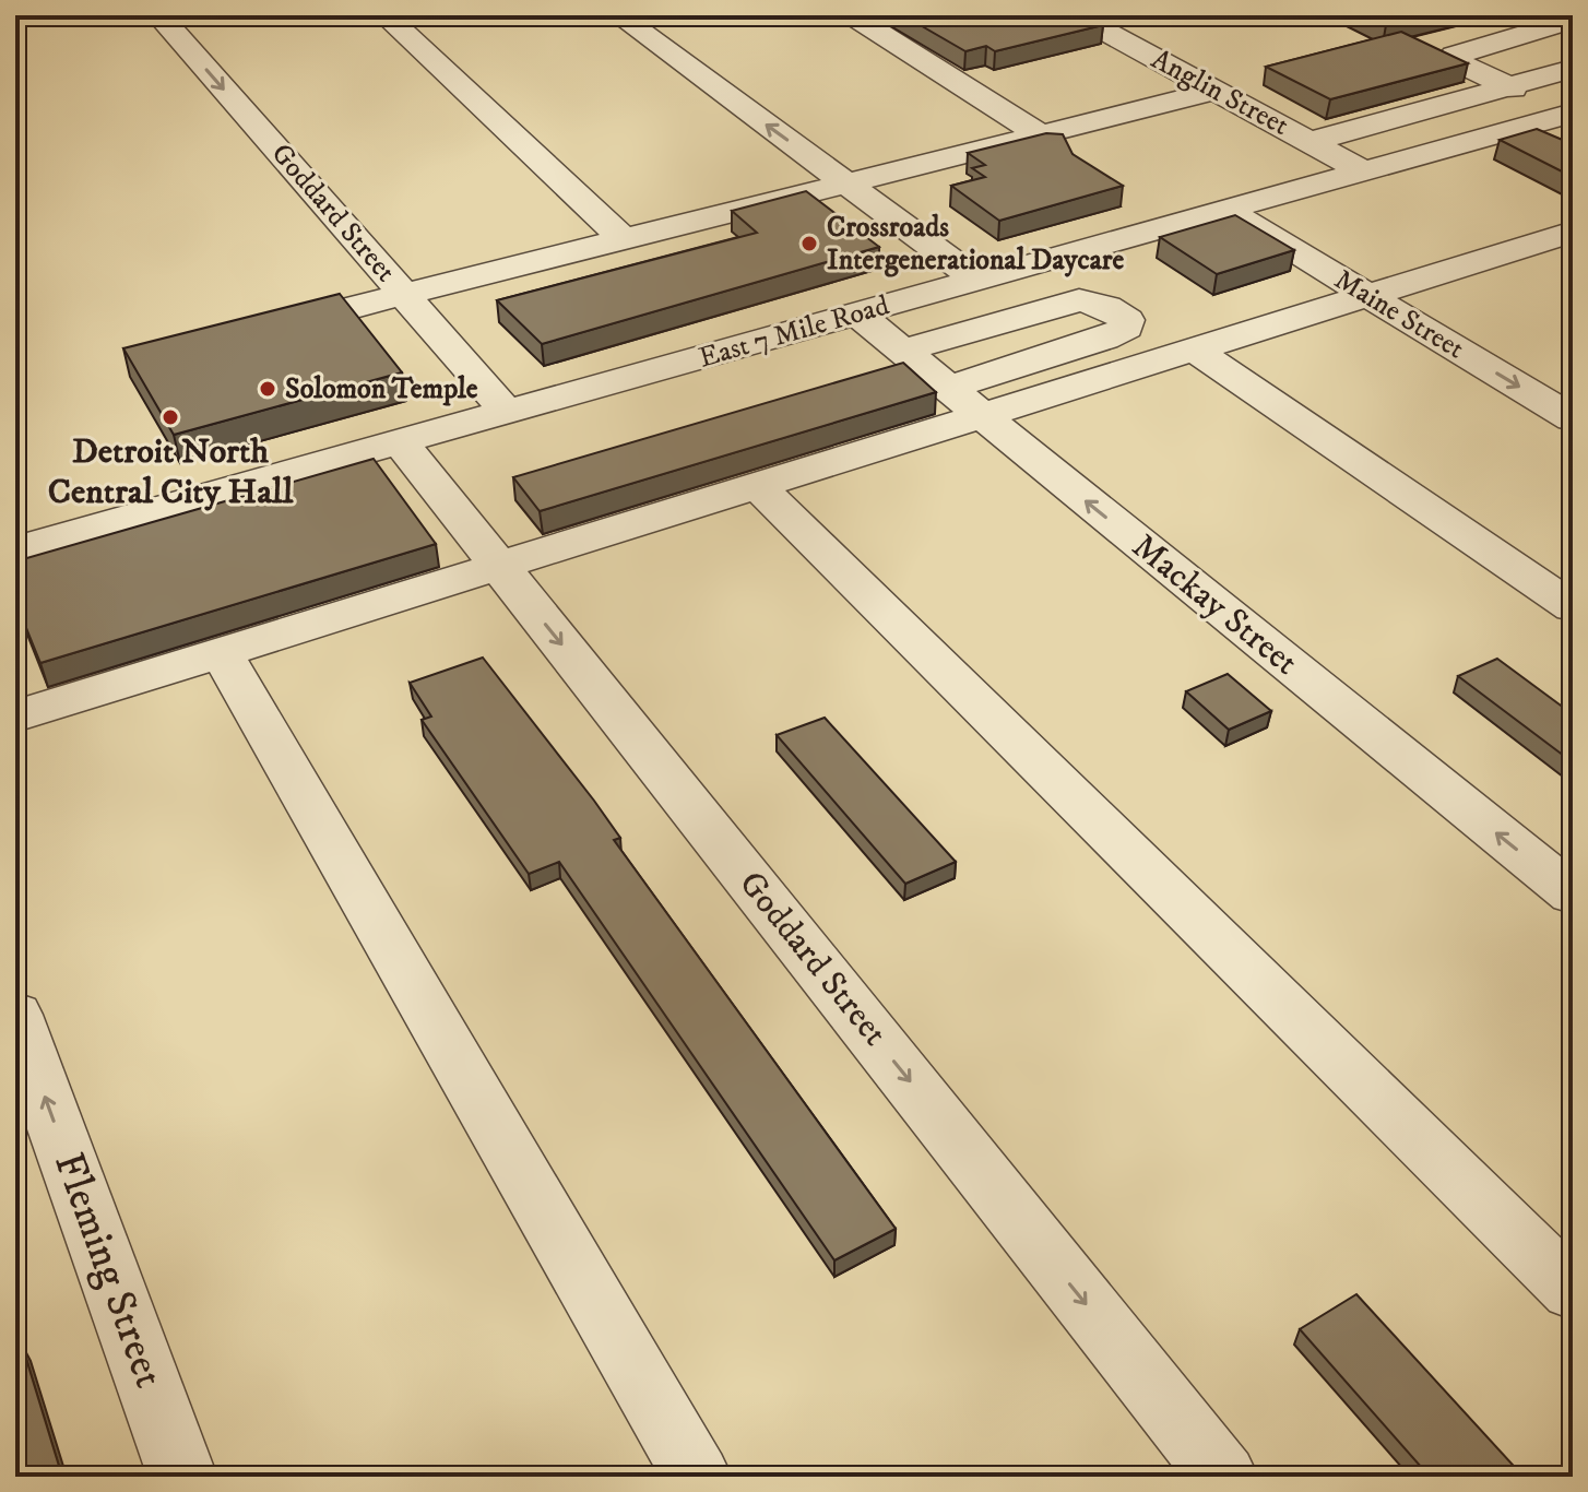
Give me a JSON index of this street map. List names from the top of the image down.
{
  "streets": {
    "street": [
      "Anglin Street",
      "Goddard Street",
      "Maine Street",
      "East 7 Mile Road",
      "Mackay Street",
      "Fleming Street"
    ]
  },
  "crossings": [
    ["Anglin Street", "East 7 Mile Road"],
    ["Goddard Street", "East 7 Mile Road"],
    ["Maine Street", "East 7 Mile Road"],
    ["East 7 Mile Road", "Mackay Street"]
  ],
  "places": ["Crossroads Intergenerational Daycare", "Solomon Temple", "Detroit North Central City Hall"]
}
